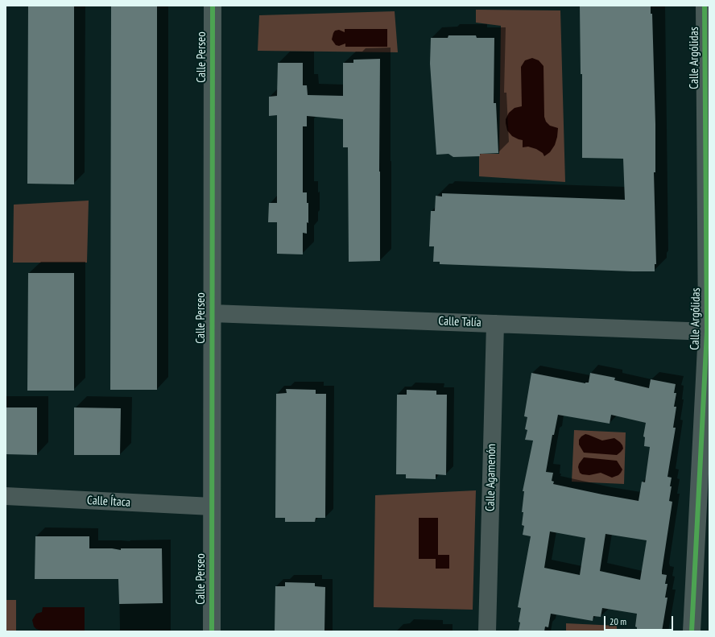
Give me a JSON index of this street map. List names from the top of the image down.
{
  "streets": {
    "street": [
      "Calle Perseo",
      "Calle Argólidas",
      "Calle Talía",
      "Calle Agamenón",
      "Calle Ítaca"
    ]
  },
  "crossings": [
    ["Calle Perseo", "Calle Talía"],
    ["Calle Perseo", "Calle Ítaca"],
    ["Calle Argólidas", "Calle Talía"],
    ["Calle Talía", "Calle Agamenón"]
  ],
  "scale_bar": "20 m"
}
